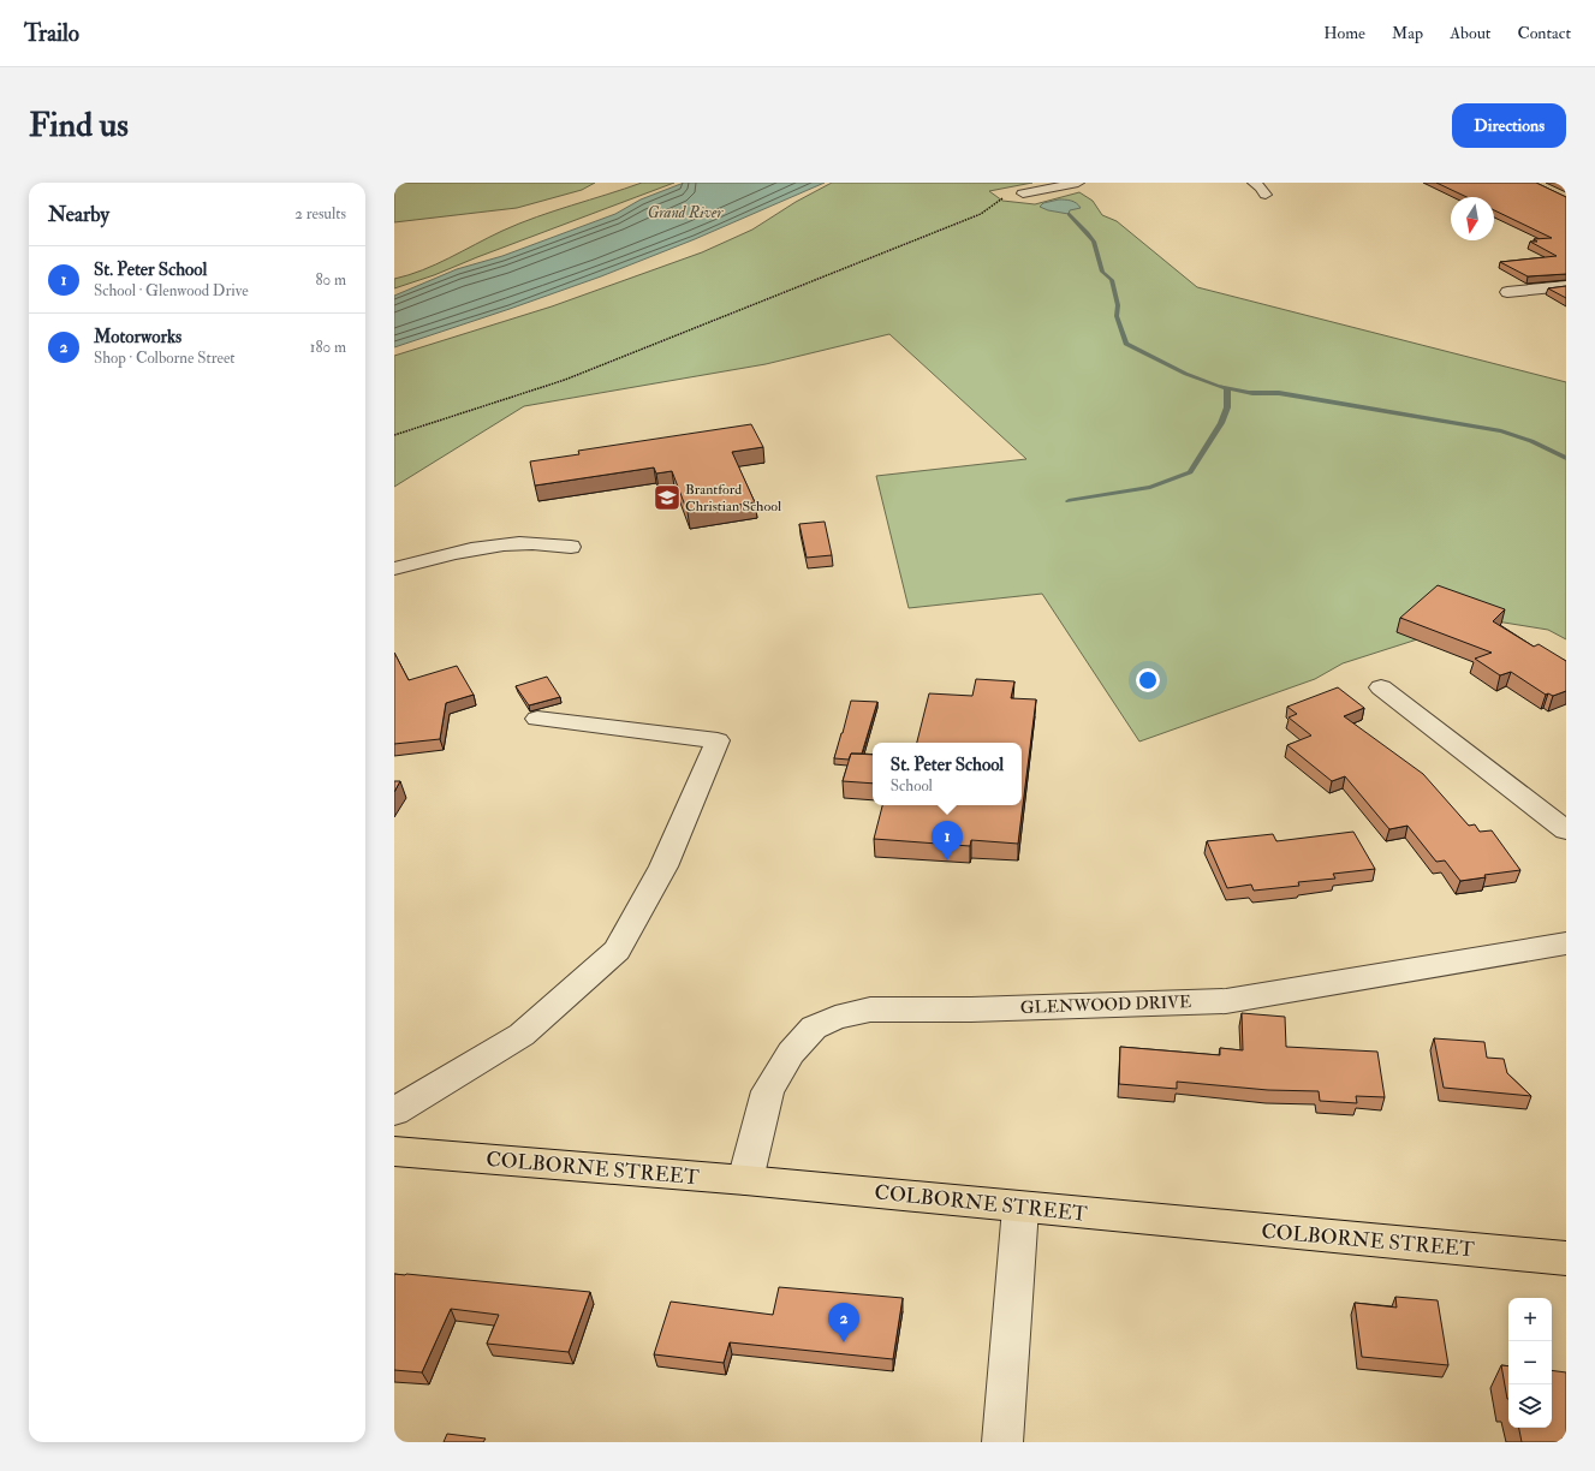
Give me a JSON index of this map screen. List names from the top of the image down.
{
  "streets": {
    "main road": ["COLBORNE STREET"],
    "street": ["GLENWOOD DRIVE"]
  },
  "crossings": [
    ["GLENWOOD DRIVE", "COLBORNE STREET"]
  ],
  "water": ["Grand River"],
  "places": {
    "school or university": ["Brantford Christian School"]
  },
  "north": "bottom",
  "page": {
    "header": "Trailo",
    "nav": [
      "Home",
      "Map",
      "About",
      "Contact"
    ],
    "buttons": "Directions",
    "title": "Find us",
    "heading": ["Nearby", "2 results"],
    "list": [
      {
        "mark": "1",
        "name": "St. Peter School",
        "note": "School · Glenwood Drive",
        "value": "80 m"
      },
      {
        "mark": "2",
        "name": "Motorworks",
        "note": "Shop · Colborne Street",
        "value": "180 m"
      }
    ],
    "popup": ["St. Peter School", "School"],
    "pins": ["1", "2"],
    "map_buttons": ["+", "−"]
  }
}
